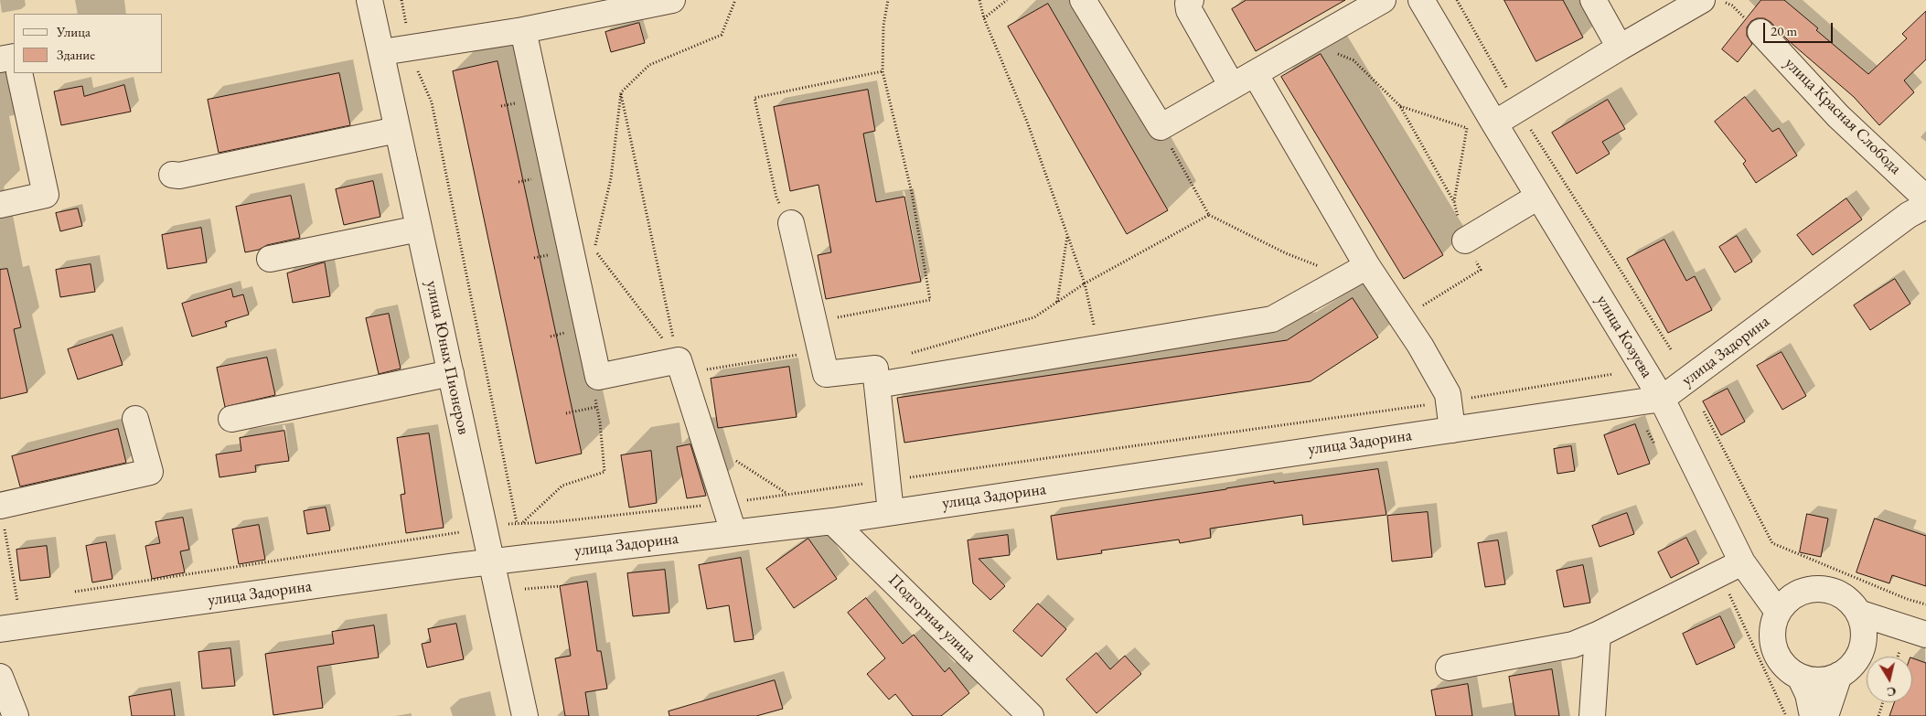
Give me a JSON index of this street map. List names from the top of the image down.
{
  "streets": {
    "street": [
      "улица Красная Слобода",
      "улица Козуева",
      "улица Задорина",
      "улица Юных Пионеров",
      "Подгорная улица"
    ]
  },
  "crossings": [
    ["улица Козуева", "улица Задорина"],
    ["улица Задорина", "улица Юных Пионеров"],
    ["улица Задорина", "Подгорная улица"]
  ],
  "legend": ["Улица", "Здание"],
  "scale_bar": "20 m",
  "north": "bottom"
}
